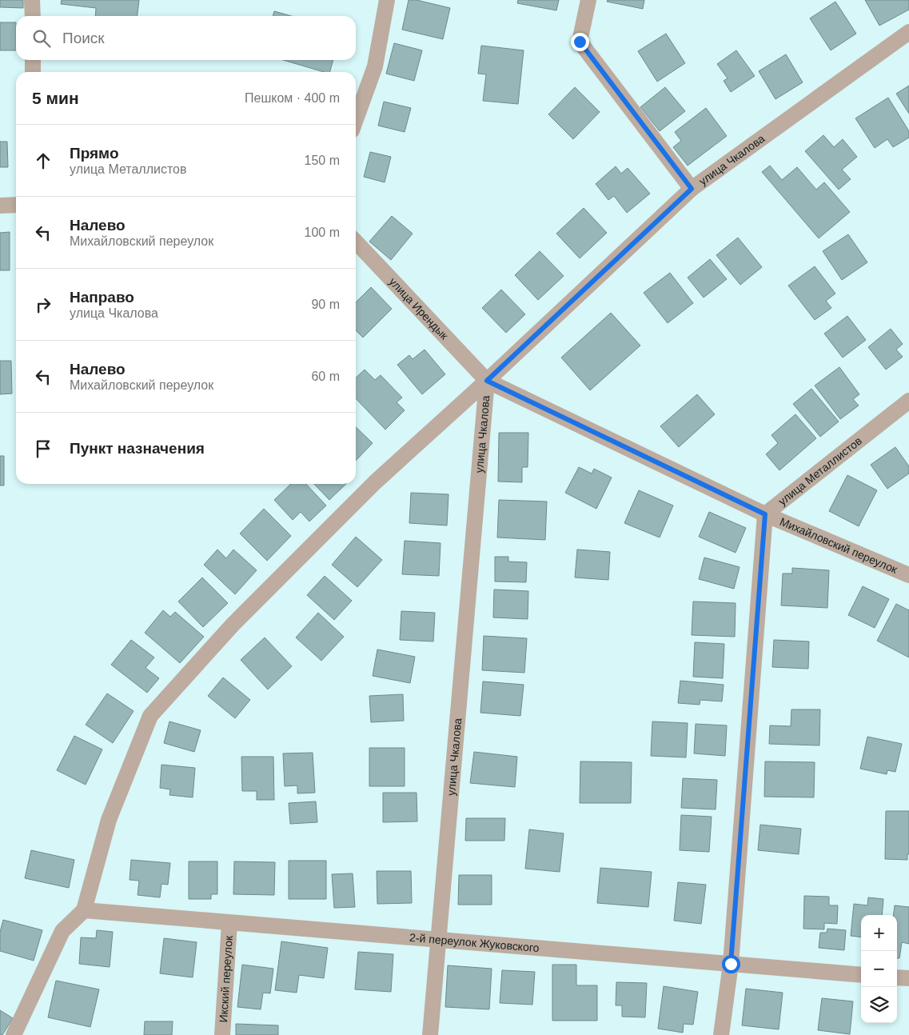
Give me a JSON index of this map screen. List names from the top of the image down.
{
  "streets": {
    "street": [
      "улица Чкалова",
      "улица Ирендык",
      "улица Металлистов",
      "Михайловский переулок",
      "2-й переулок Жуковского",
      "Икский переулок"
    ]
  },
  "crossings": [
    ["улица Чкалова", "улица Ирендык"],
    ["улица Чкалова", "Михайловский переулок"],
    ["улица Чкалова", "2-й переулок Жуковского"],
    ["улица Ирендык", "Михайловский переулок"],
    ["улица Металлистов", "Михайловский переулок"],
    ["2-й переулок Жуковского", "Икский переулок"]
  ],
  "page": {
    "search": "Поиск",
    "heading": ["5 мин", "Пешком · 400 m"],
    "list": [
      ["Прямо", "улица Металлистов", "150 m"],
      ["Налево", "Михайловский переулок", "100 m"],
      ["Направо", "улица Чкалова", "90 m"],
      ["Налево", "Михайловский переулок", "60 m"],
      "Пункт назначения"
    ],
    "map_buttons": ["+", "−"]
  }
}
